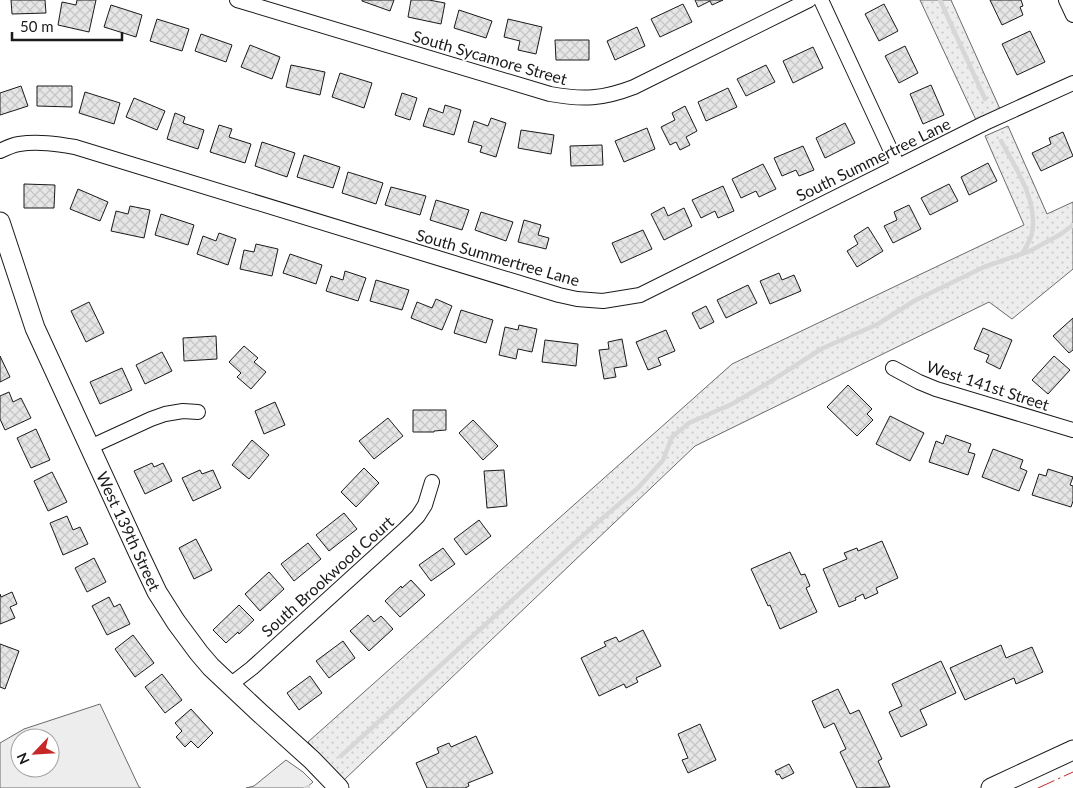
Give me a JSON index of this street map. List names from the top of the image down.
{
  "streets": {
    "street": [
      "South Sycamore Street",
      "South Summertree Lane",
      "West 141st Street",
      "West 139th Street",
      "South Brookwood Court"
    ]
  },
  "crossings": [
    ["West 139th Street", "South Brookwood Court"]
  ],
  "scale_bar": "50 m",
  "north": "bottom left"
}
